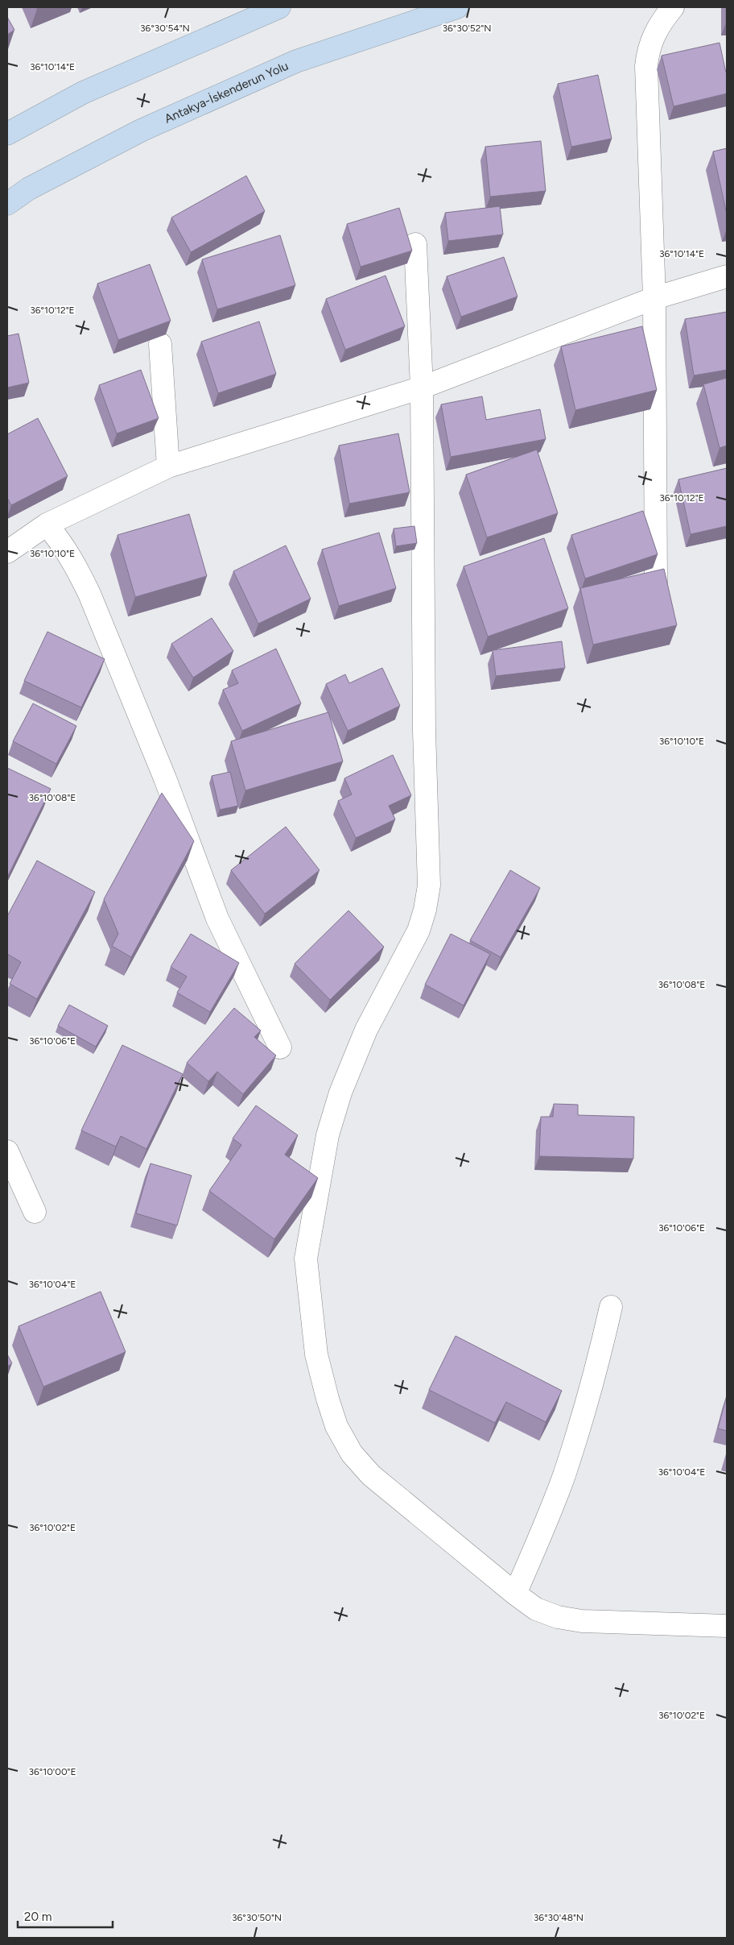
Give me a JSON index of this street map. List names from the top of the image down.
{
  "streets": {
    "highway": ["Antakya-İskenderun Yolu"]
  },
  "scale_bar": "20 m",
  "coordinates": [
    "36°30'54\"N",
    "36°30'52\"N",
    "36°10'14\"E",
    "36°10'12\"E",
    "36°10'10\"E",
    "36°10'08\"E",
    "36°10'06\"E",
    "36°10'04\"E",
    "36°10'02\"E",
    "36°10'00\"E",
    "36°30'50\"N",
    "36°30'48\"N"
  ]
}
